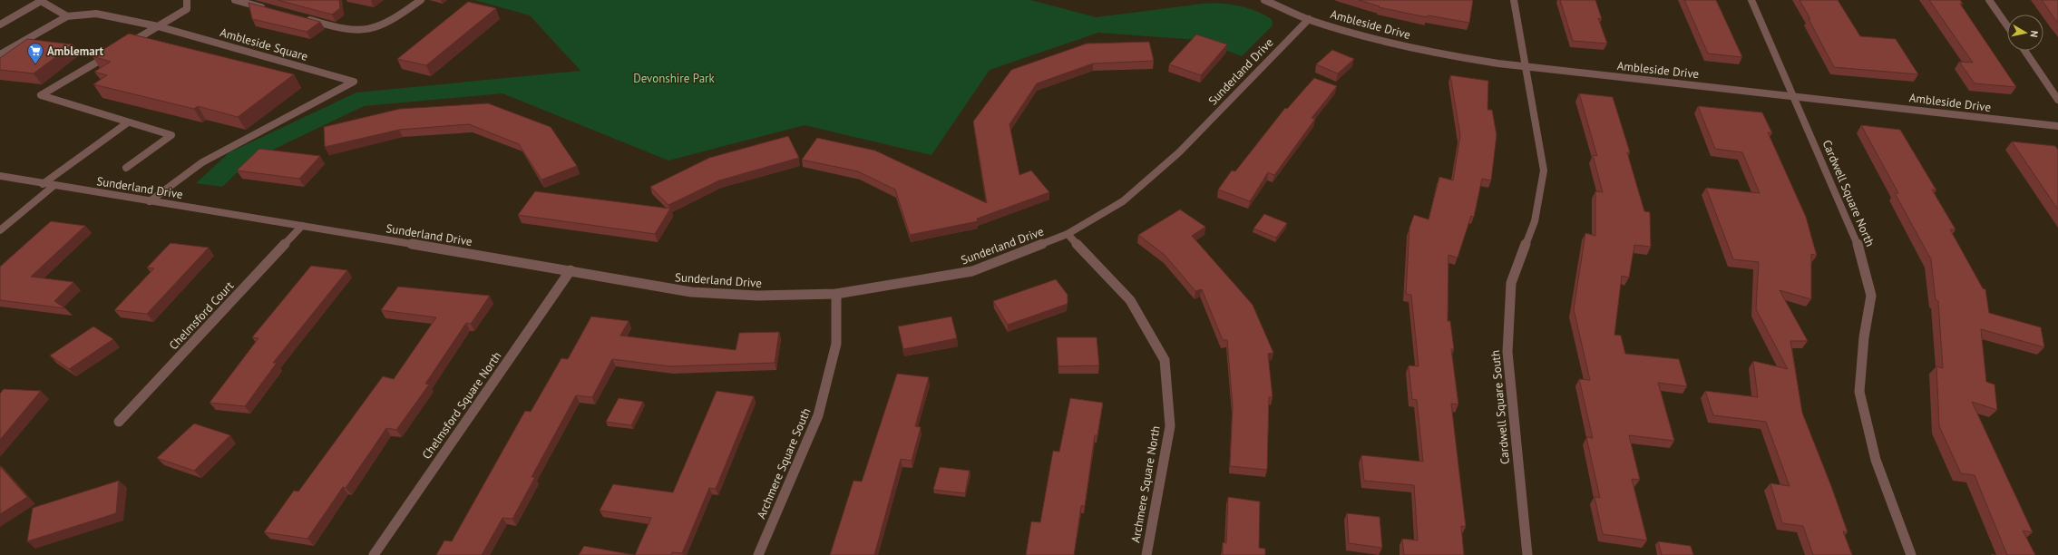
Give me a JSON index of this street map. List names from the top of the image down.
{
  "streets": {
    "street": [
      "Ambleside Drive",
      "Ambleside Square",
      "Sunderland Drive",
      "Cardwell Square North",
      "Chelmsford Court",
      "Chelmsford Square North",
      "Cardwell Square South",
      "Archmere Square South",
      "Archmere Square North"
    ]
  },
  "crossings": [
    ["Ambleside Drive", "Sunderland Drive"],
    ["Ambleside Drive", "Cardwell Square North"],
    ["Ambleside Drive", "Cardwell Square South"],
    ["Ambleside Square", "Sunderland Drive"],
    ["Sunderland Drive", "Chelmsford Court"],
    ["Sunderland Drive", "Chelmsford Square North"],
    ["Sunderland Drive", "Archmere Square South"],
    ["Sunderland Drive", "Archmere Square North"]
  ],
  "parks": ["Devonshire Park"],
  "places": {
    "supermarket": ["Amblemart"]
  },
  "north": "right"
}
